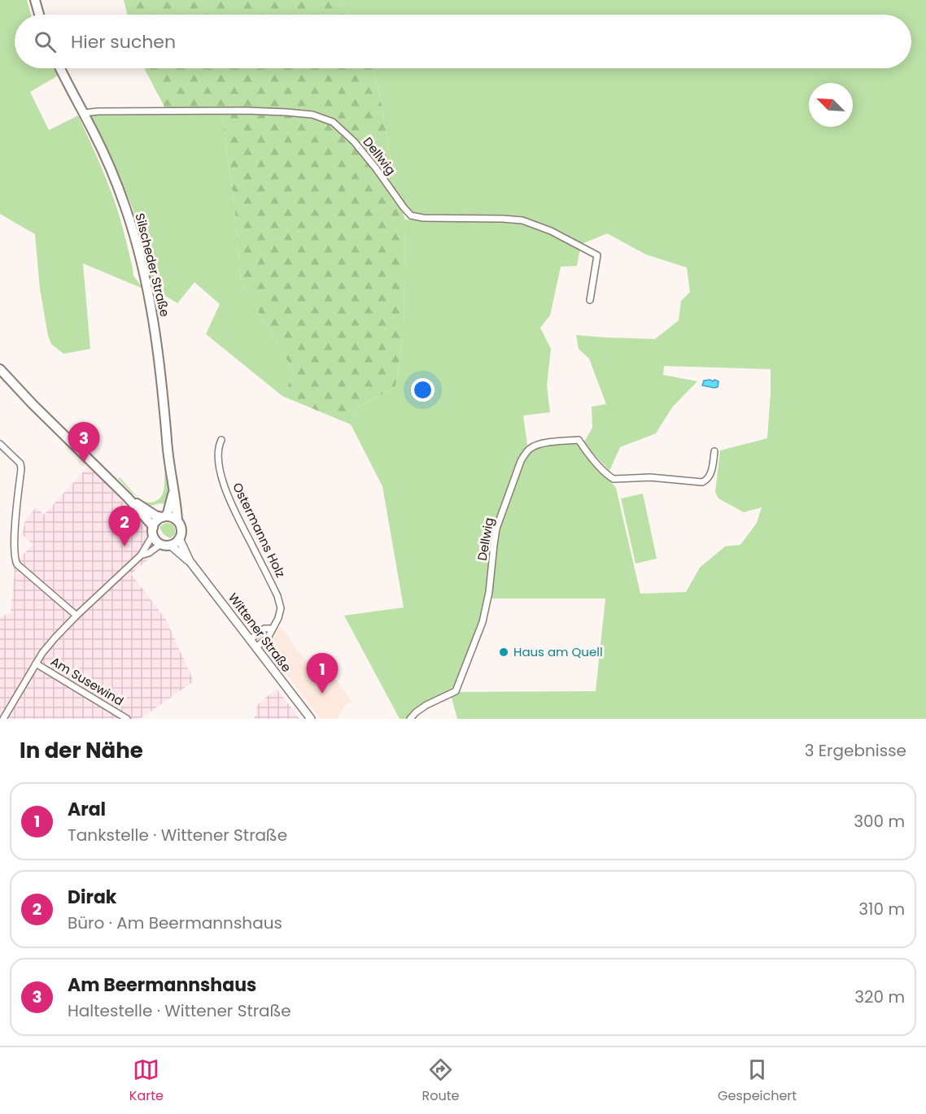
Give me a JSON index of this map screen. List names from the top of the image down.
{
  "streets": {
    "main road": ["Silscheder Straße", "Wittener Straße"],
    "street": ["Dellwig", "Ostermanns Holz", "Am Susewind"]
  },
  "crossings": [
    ["Dellwig", "Silscheder Straße"],
    ["Silscheder Straße", "Wittener Straße"],
    ["Ostermanns Holz", "Wittener Straße"]
  ],
  "places": ["Haus am Quell"],
  "north": "top left",
  "page": {
    "search": "Hier suchen",
    "pins": ["3", "2", "1"],
    "heading": ["In der Nähe", "3 Ergebnisse"],
    "list": [
      {
        "mark": "1",
        "name": "Aral",
        "note": "Tankstelle · Wittener Straße",
        "value": "300 m"
      },
      {
        "mark": "2",
        "name": "Dirak",
        "note": "Büro · Am Beermannshaus",
        "value": "310 m"
      },
      {
        "mark": "3",
        "name": "Am Beermannshaus",
        "note": "Haltestelle · Wittener Straße",
        "value": "320 m"
      }
    ],
    "nav": ["Karte", "Route", "Gespeichert"]
  }
}
